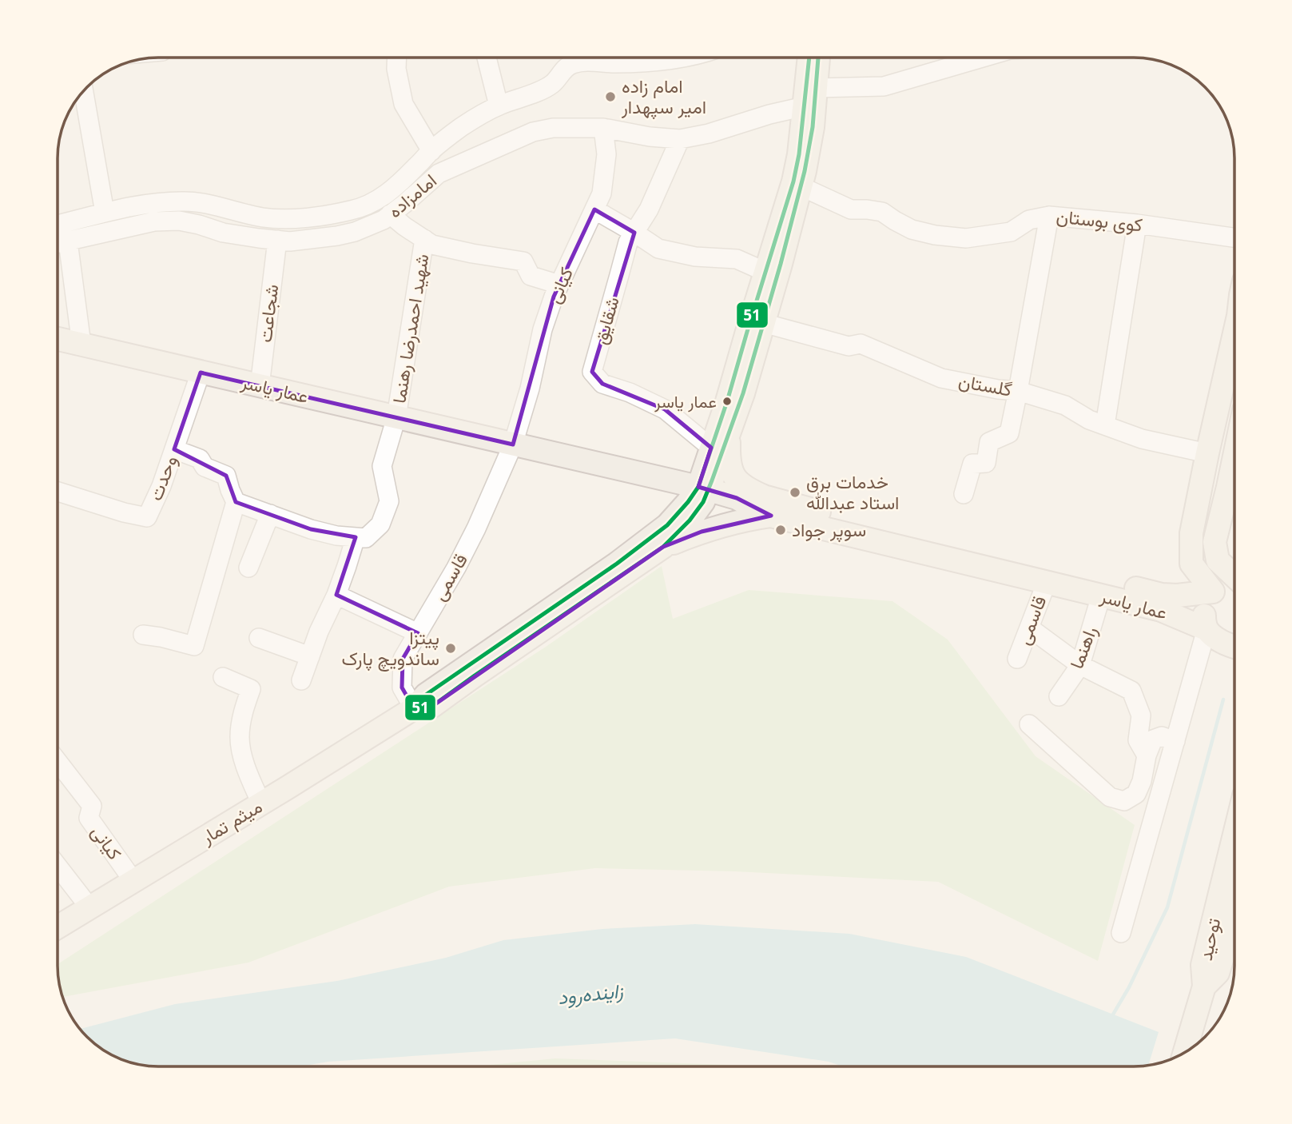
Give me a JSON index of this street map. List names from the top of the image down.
{
  "streets": {
    "main road": ["عمار یاسر", "میثم تمار", "توحید"],
    "street": [
      "امامزاده",
      "کوی بوستان",
      "کیانی",
      "شجاعت",
      "شقایق",
      "شهید احمدرضا رهنما",
      "گلستان",
      "وحدت",
      "قاسمی",
      "راهنما"
    ]
  },
  "crossings": [
    ["امامزاده", "کیانی"],
    ["امامزاده", "شجاعت"],
    ["امامزاده", "شقایق"],
    ["کیانی", "عمار یاسر"],
    ["کیانی", "قاسمی"],
    ["کیانی", "میثم تمار"],
    ["شجاعت", "عمار یاسر"],
    ["شهید احمدرضا رهنما", "عمار یاسر"],
    ["عمار یاسر", "وحدت"],
    ["عمار یاسر", "قاسمی"],
    ["عمار یاسر", "راهنما"],
    ["قاسمی", "میثم تمار"]
  ],
  "water": ["زاینده‌رود"],
  "places": [
    "امام زاده امیر سپهدار",
    "عمار یاسر",
    "خدمات برق استاد عبدالله",
    "سوپر جواد",
    "پیتزا ساندویچ پارک"
  ],
  "lines": ["transit line 51"]
}
